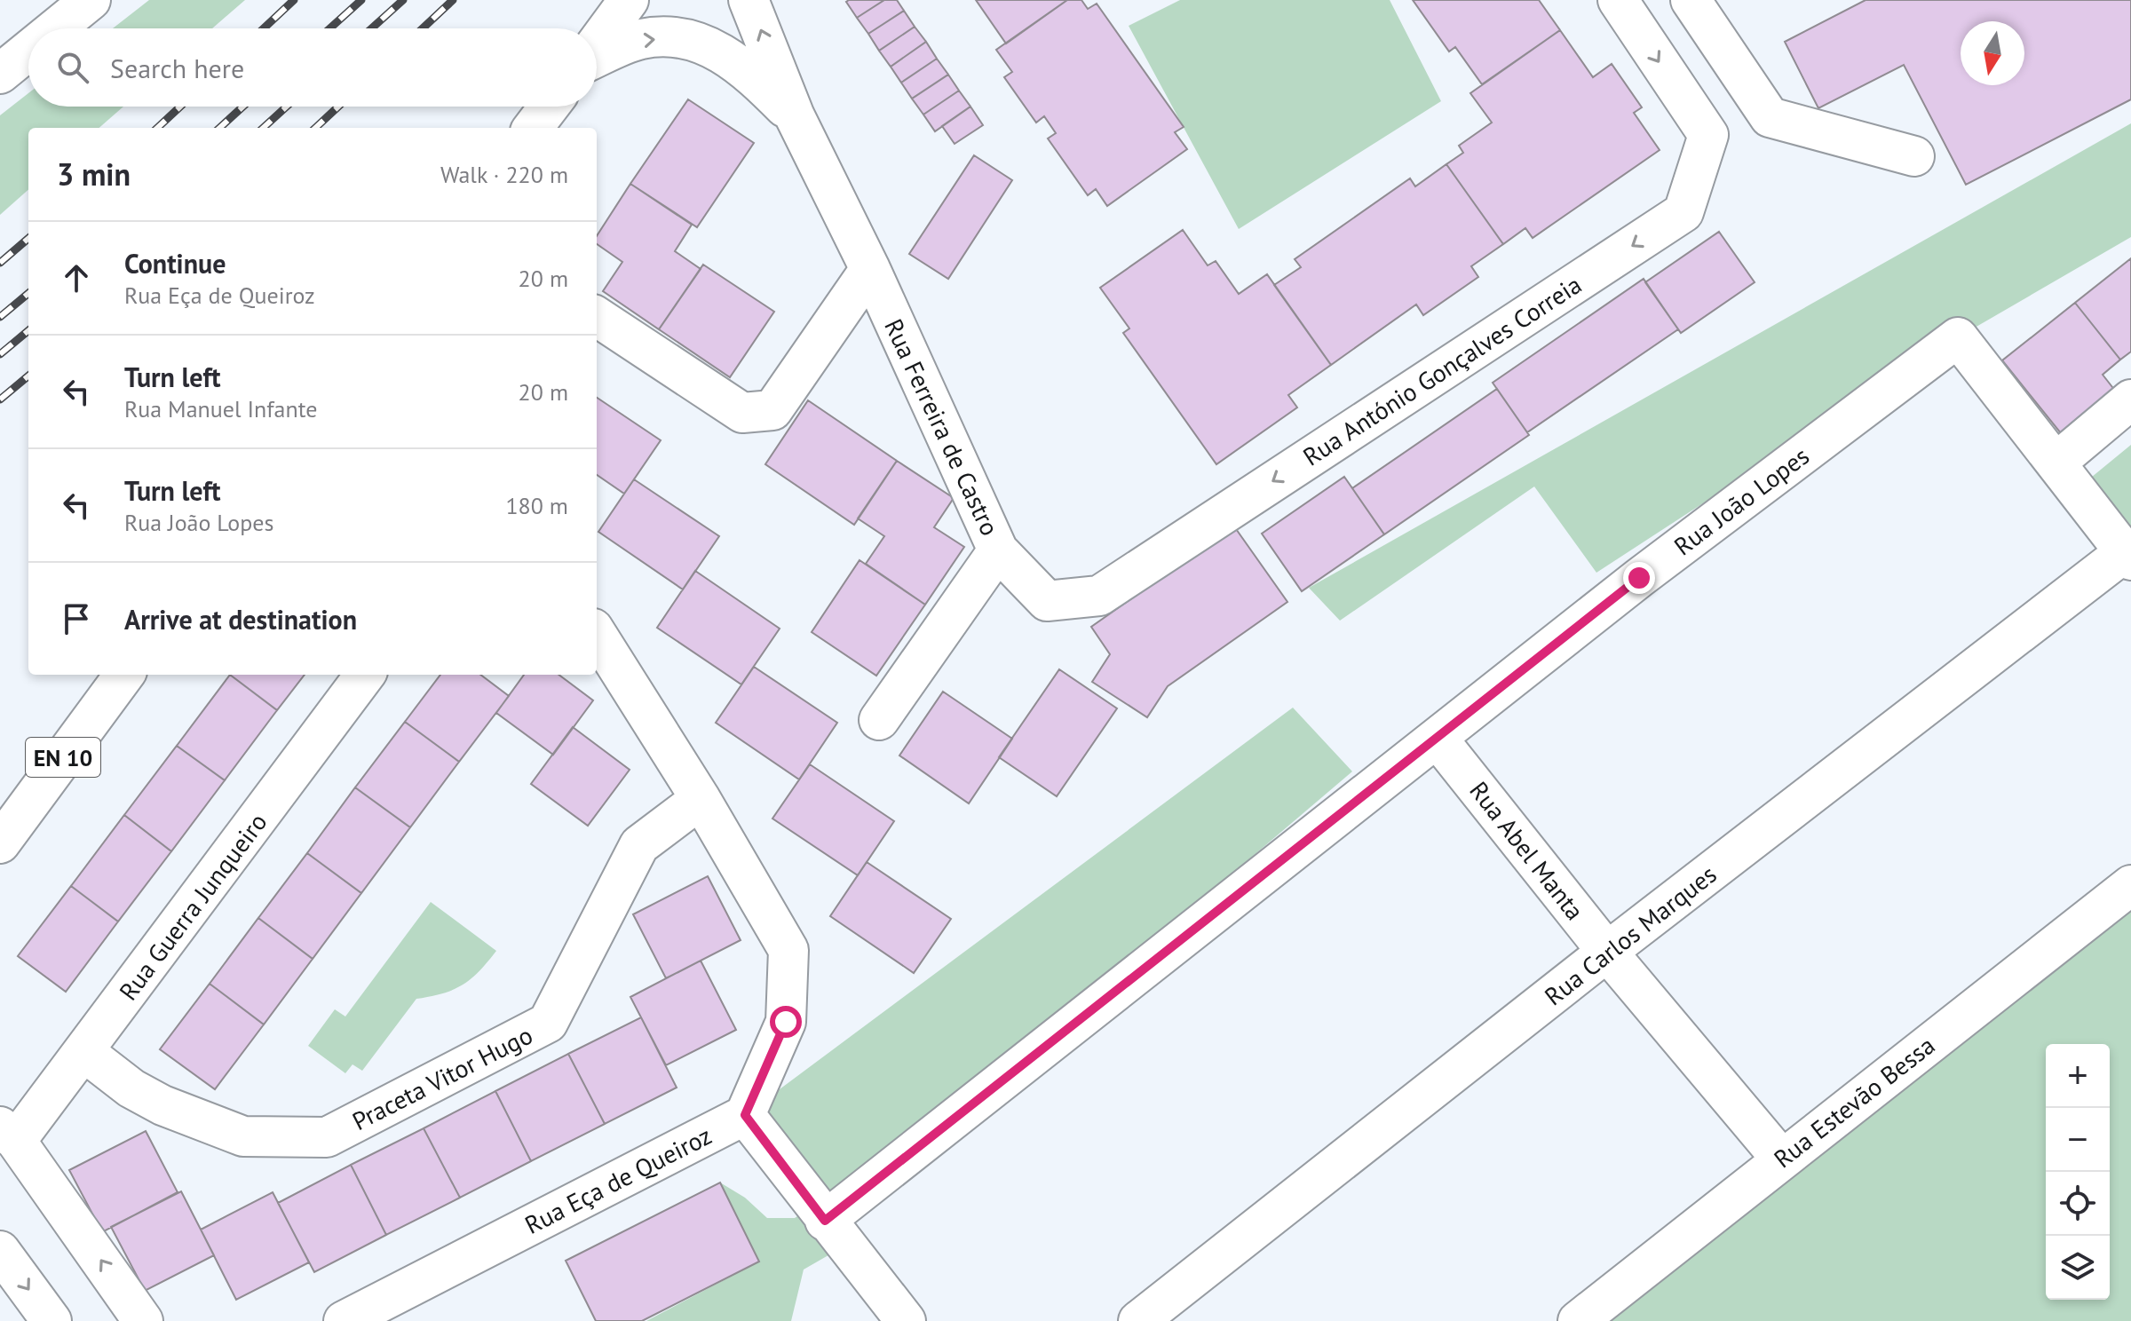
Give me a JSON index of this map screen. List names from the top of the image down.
{
  "streets": {
    "street": [
      "Rua António Gonçalves Correia",
      "Rua Ferreira de Castro",
      "Rua João Lopes",
      "EN 10",
      "Rua Abel Manta",
      "Rua Guerra Junqueiro",
      "Rua Carlos Marques",
      "Praceta Vitor Hugo",
      "Rua Estevão Bessa",
      "Rua Eça de Queiroz"
    ]
  },
  "crossings": [
    ["Rua António Gonçalves Correia", "Rua Ferreira de Castro"],
    ["Rua João Lopes", "Rua Abel Manta"],
    ["Rua Abel Manta", "Rua Carlos Marques"],
    ["Rua Abel Manta", "Rua Estevão Bessa"],
    ["Rua Guerra Junqueiro", "Praceta Vitor Hugo"]
  ],
  "north": "bottom",
  "page": {
    "search": "Search here",
    "heading": ["3 min", "Walk · 220 m"],
    "list": [
      ["Continue", "Rua Eça de Queiroz", "20 m"],
      ["Turn left", "Rua Manuel Infante", "20 m"],
      ["Turn left", "Rua João Lopes", "180 m"],
      "Arrive at destination"
    ],
    "map_buttons": ["+", "−"]
  }
}
